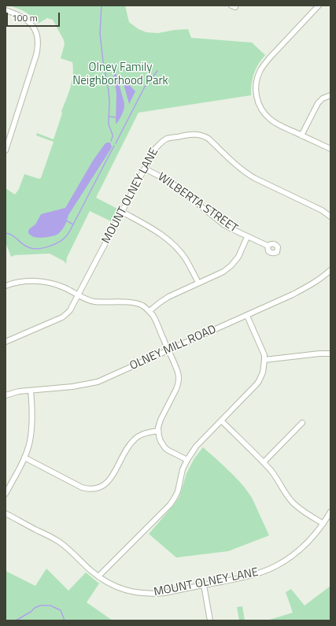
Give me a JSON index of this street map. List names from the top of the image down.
{
  "streets": {
    "street": ["MOUNT OLNEY LANE", "WILBERTA STREET", "OLNEY MILL ROAD"]
  },
  "crossings": [
    ["MOUNT OLNEY LANE", "WILBERTA STREET"]
  ],
  "parks": ["Olney Family Neighborhood Park"],
  "scale_bar": "100 m"
}
